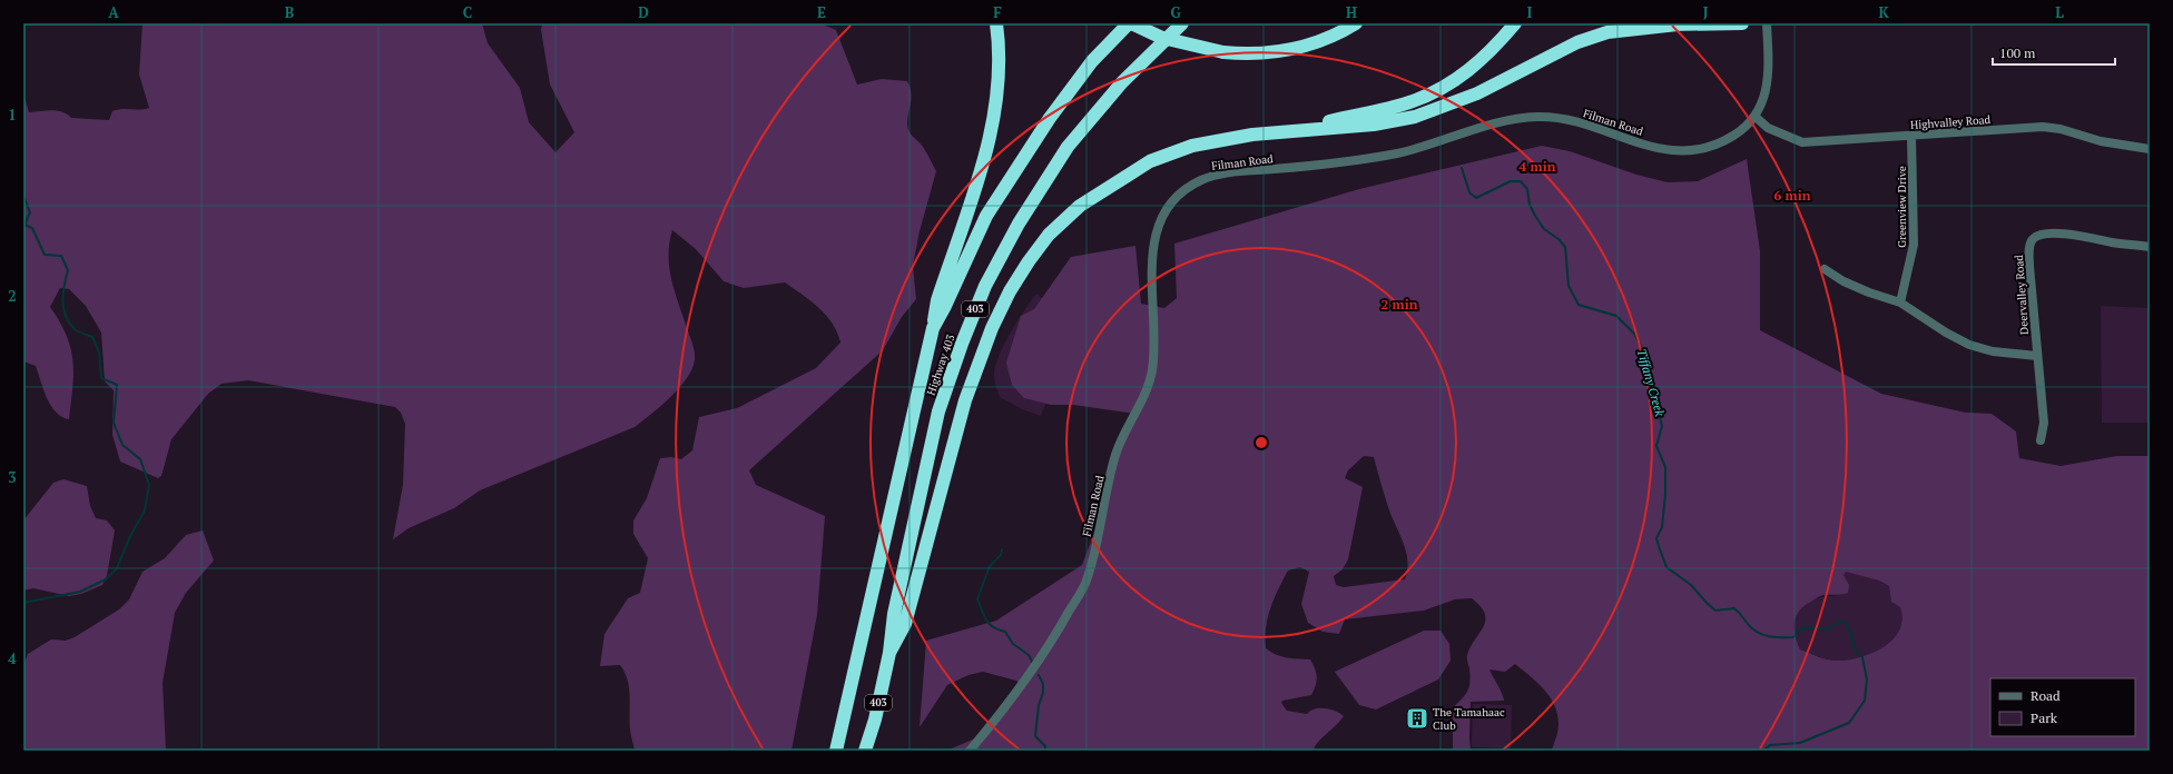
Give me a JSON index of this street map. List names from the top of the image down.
{
  "streets": {
    "highway": ["403", "Highway 403"],
    "street": [
      "Filman Road",
      "Highvalley Road",
      "Greenview Drive",
      "Deervalley Road"
    ]
  },
  "crossings": [
    ["Filman Road", "Highvalley Road"],
    ["Highvalley Road", "Greenview Drive"]
  ],
  "water": ["Tiffany Creek"],
  "places": {
    "building": ["The Tamahaac Club"]
  },
  "legend": ["Road", "Park"],
  "scale_bar": "100 m",
  "grid": {
    "columns": [
      "A",
      "B",
      "C",
      "D",
      "E",
      "F",
      "G",
      "H",
      "I",
      "J",
      "K",
      "L"
    ],
    "rows": [
      "1",
      "2",
      "3",
      "4"
    ]
  },
  "rings": ["4 min", "6 min", "2 min"]
}
